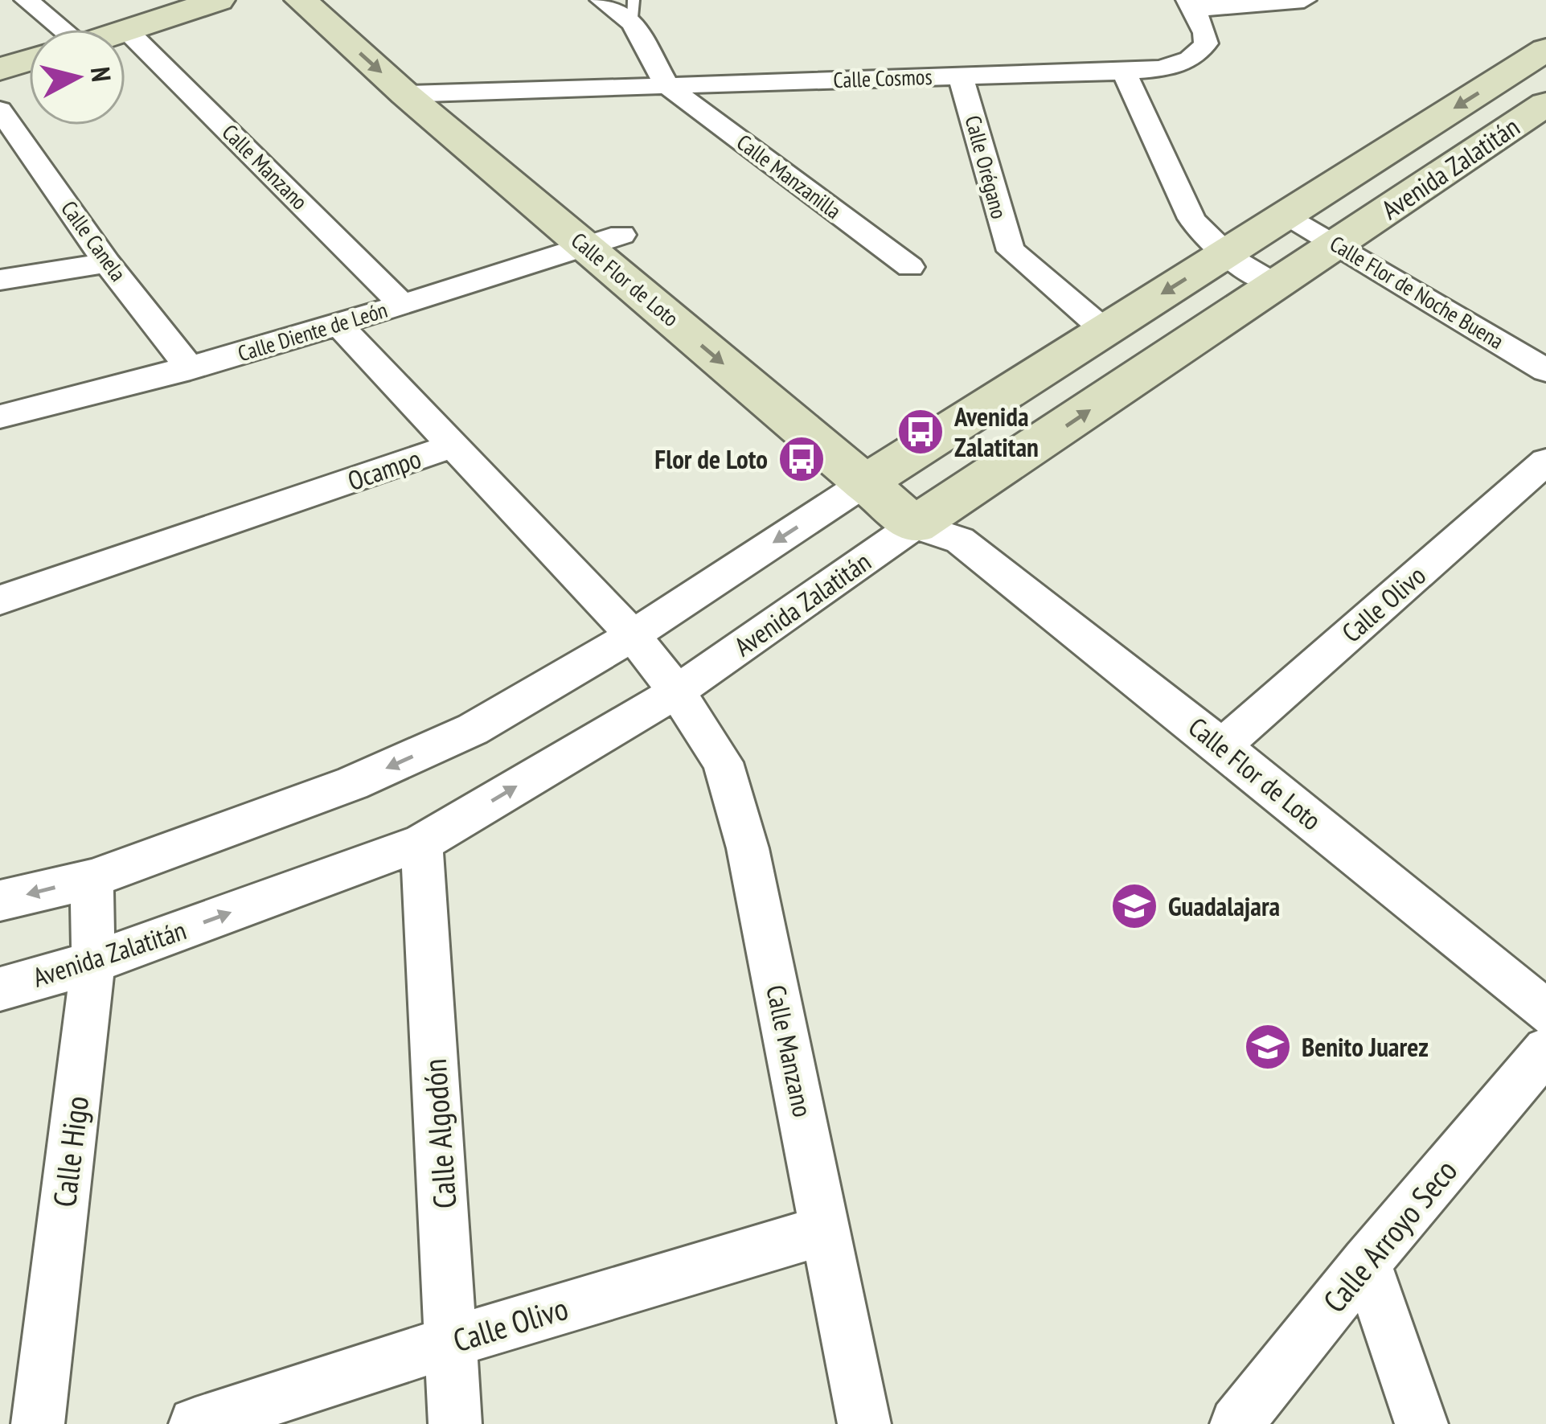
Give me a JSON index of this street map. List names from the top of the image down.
{
  "streets": {
    "street": [
      "Calle Cosmos",
      "Calle Manzano",
      "Calle Orégano",
      "Avenida Zalatitán",
      "Calle Manzanilla",
      "Calle Canela",
      "Calle Flor de Loto",
      "Calle Flor de Noche Buena",
      "Calle Diente de León",
      "Ocampo",
      "Calle Olivo",
      "Calle Algodón",
      "Calle Higo",
      "Calle Arroyo Seco"
    ]
  },
  "crossings": [
    ["Calle Cosmos", "Calle Orégano"],
    ["Calle Cosmos", "Calle Manzanilla"],
    ["Calle Cosmos", "Calle Flor de Loto"],
    ["Calle Manzano", "Avenida Zalatitán"],
    ["Calle Manzano", "Calle Diente de León"],
    ["Calle Manzano", "Ocampo"],
    ["Calle Manzano", "Calle Olivo"],
    ["Calle Orégano", "Avenida Zalatitán"],
    ["Avenida Zalatitán", "Calle Flor de Loto"],
    ["Avenida Zalatitán", "Calle Flor de Noche Buena"],
    ["Avenida Zalatitán", "Ocampo"],
    ["Avenida Zalatitán", "Calle Algodón"],
    ["Avenida Zalatitán", "Calle Higo"],
    ["Calle Canela", "Calle Diente de León"],
    ["Calle Flor de Loto", "Calle Diente de León"],
    ["Calle Flor de Loto", "Calle Olivo"],
    ["Calle Olivo", "Calle Algodón"]
  ],
  "places": {
    "bus stop": ["Avenida Zalatitan", "Flor de Loto"],
    "school or university": ["Guadalajara", "Benito Juarez"]
  },
  "north": "right"
}
